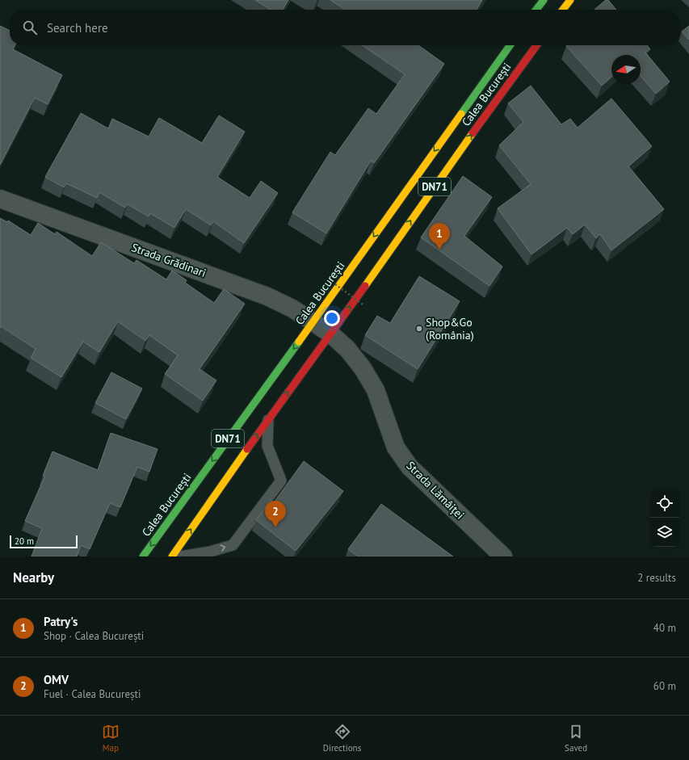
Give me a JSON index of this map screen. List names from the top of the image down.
{
  "streets": {
    "main road": ["Calea București", "DN71"],
    "street": ["Strada Grădinari", "Strada Lămâiței"]
  },
  "crossings": [
    ["Calea București", "Strada Grădinari"],
    ["Calea București", "Strada Lămâiței"],
    ["Strada Grădinari", "Strada Lămâiței"]
  ],
  "places": ["Shop&Go (România)"],
  "scale_bar": "20 m",
  "north": "left",
  "page": {
    "search": "Search here",
    "pins": ["1", "2"],
    "scale": "20 m",
    "heading": ["Nearby", "2 results"],
    "list": [
      {
        "mark": "1",
        "name": "Patry's",
        "note": "Shop · Calea București",
        "value": "40 m"
      },
      {
        "mark": "2",
        "name": "OMV",
        "note": "Fuel · Calea București",
        "value": "60 m"
      }
    ],
    "nav": ["Map", "Directions", "Saved"]
  }
}
